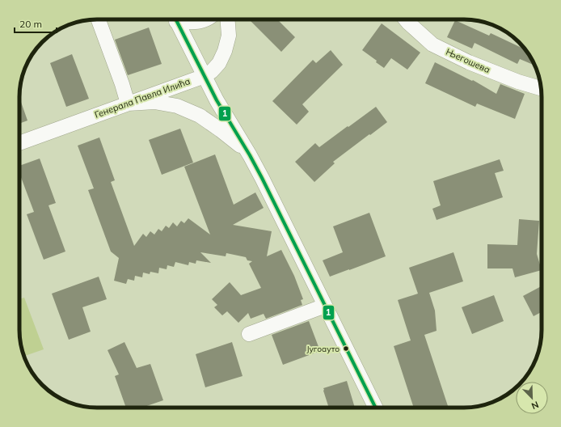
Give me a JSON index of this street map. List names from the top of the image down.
{
  "streets": {
    "street": ["Његошева", "Генерала Павла Илића"]
  },
  "places": ["Југоауто"],
  "lines": ["transit line 1"],
  "scale_bar": "20 m",
  "north": "bottom right"
}
